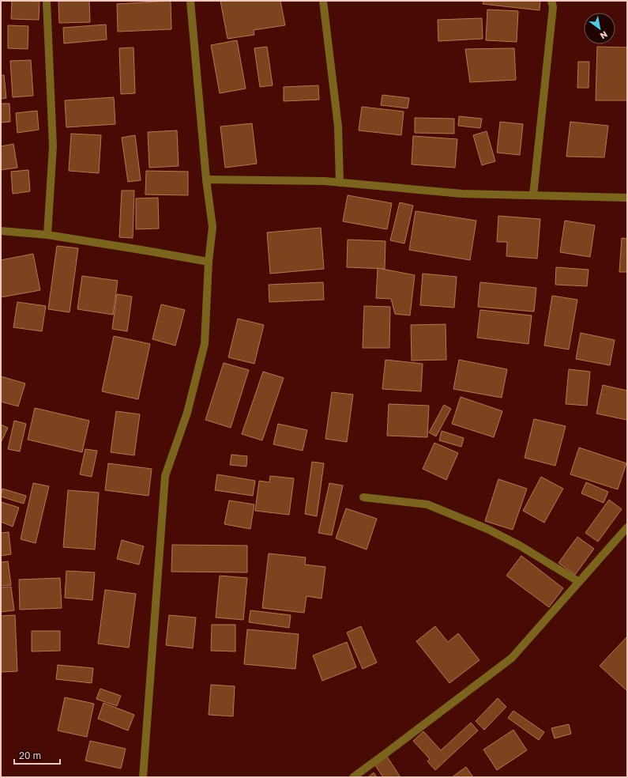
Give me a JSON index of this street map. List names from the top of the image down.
{
  "scale_bar": "20 m",
  "north": "bottom right"
}
